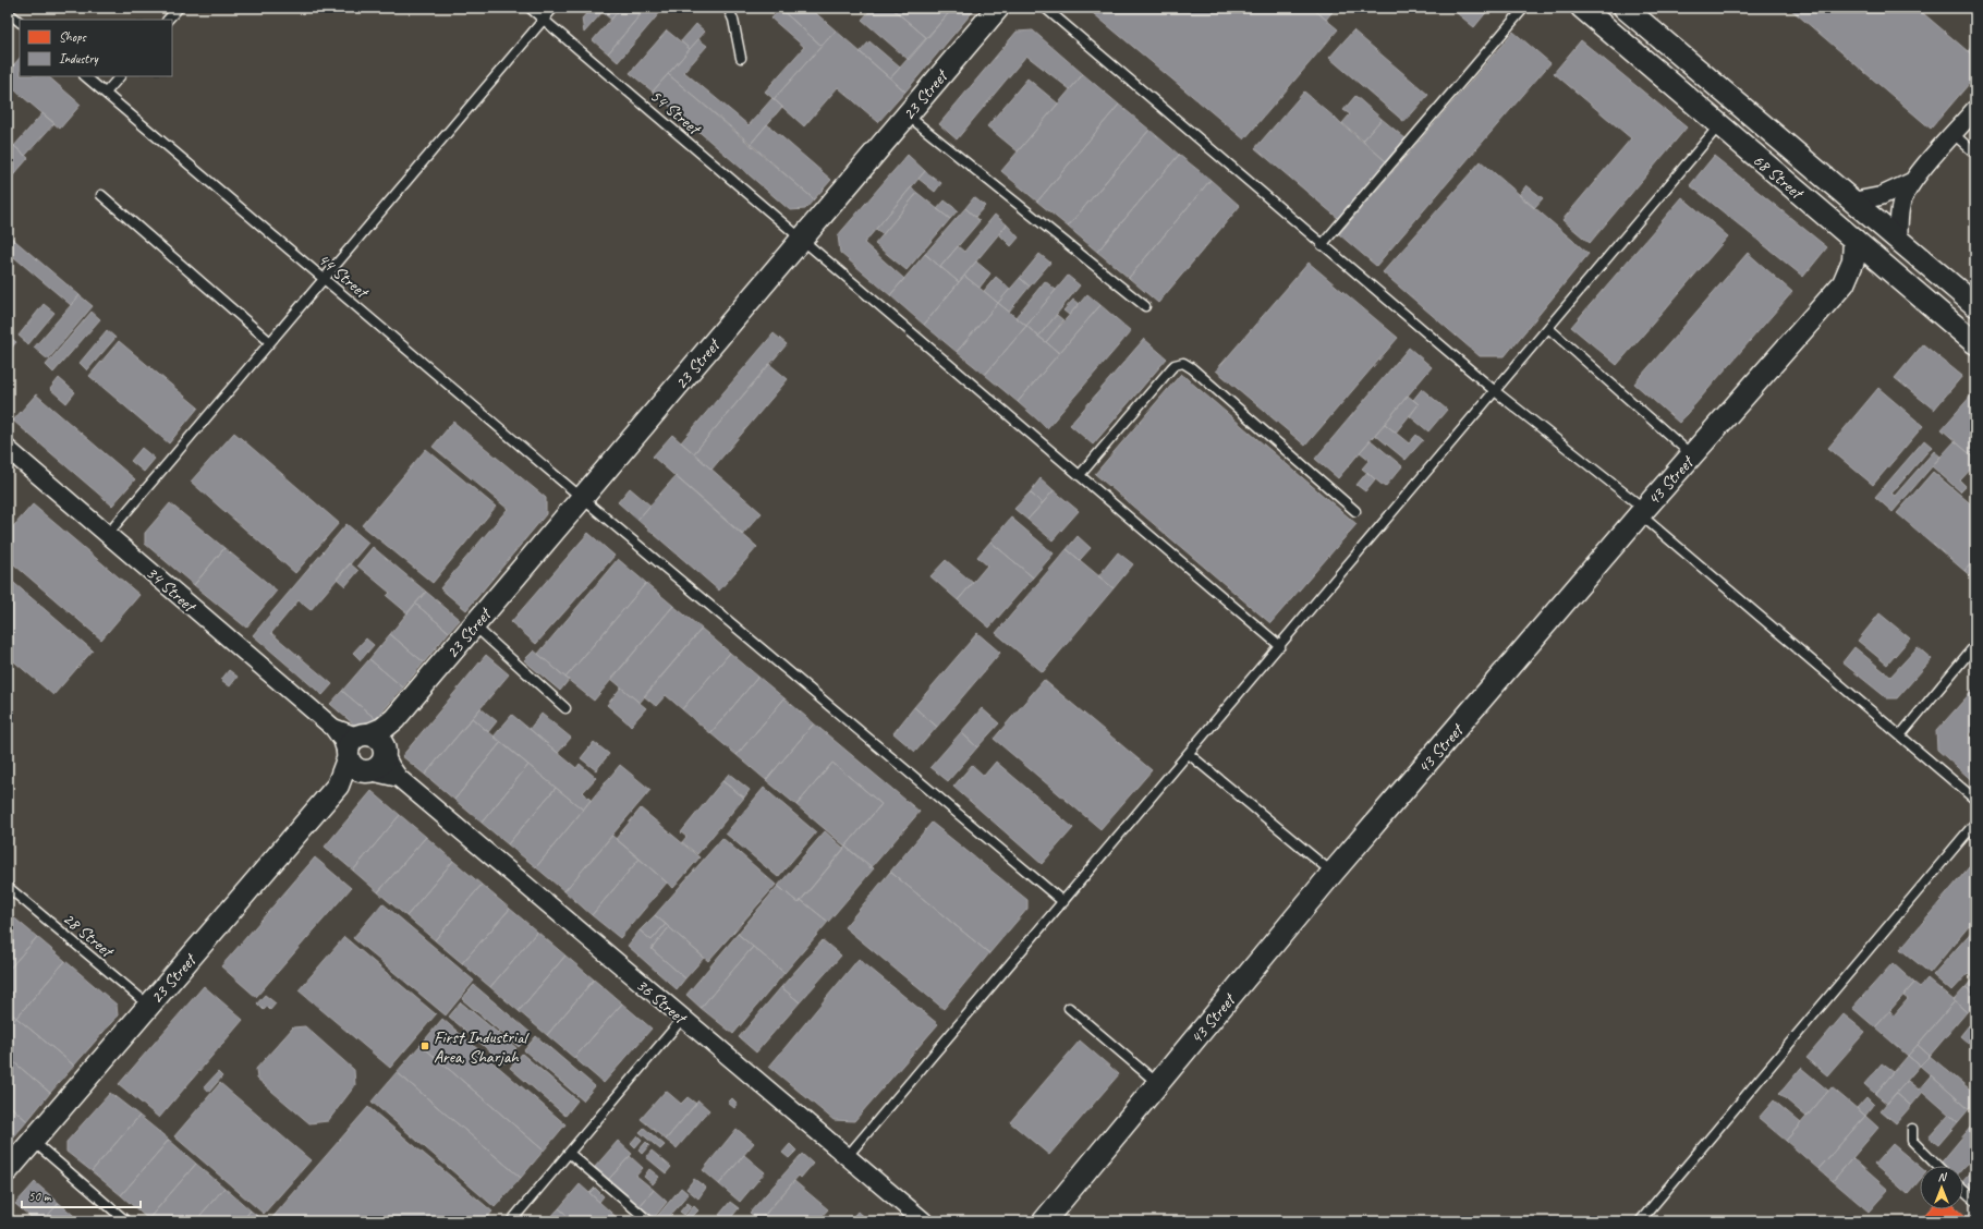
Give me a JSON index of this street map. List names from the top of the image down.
{
  "streets": {
    "street": [
      "23 Street",
      "68 Street",
      "43 Street",
      "34 Street",
      "36 Street"
    ],
    "lane": ["54 Street", "44 Street", "28 Street"]
  },
  "crossings": [
    ["23 Street", "54 Street"],
    ["23 Street", "44 Street"],
    ["23 Street", "34 Street"],
    ["23 Street", "28 Street"],
    ["23 Street", "36 Street"],
    ["68 Street", "43 Street"],
    ["34 Street", "36 Street"]
  ],
  "places": {
    "transit": ["First Industrial Area, Sharjah"]
  },
  "legend": ["Shops", "Industry"],
  "scale_bar": "50 m",
  "north": "top"
}
